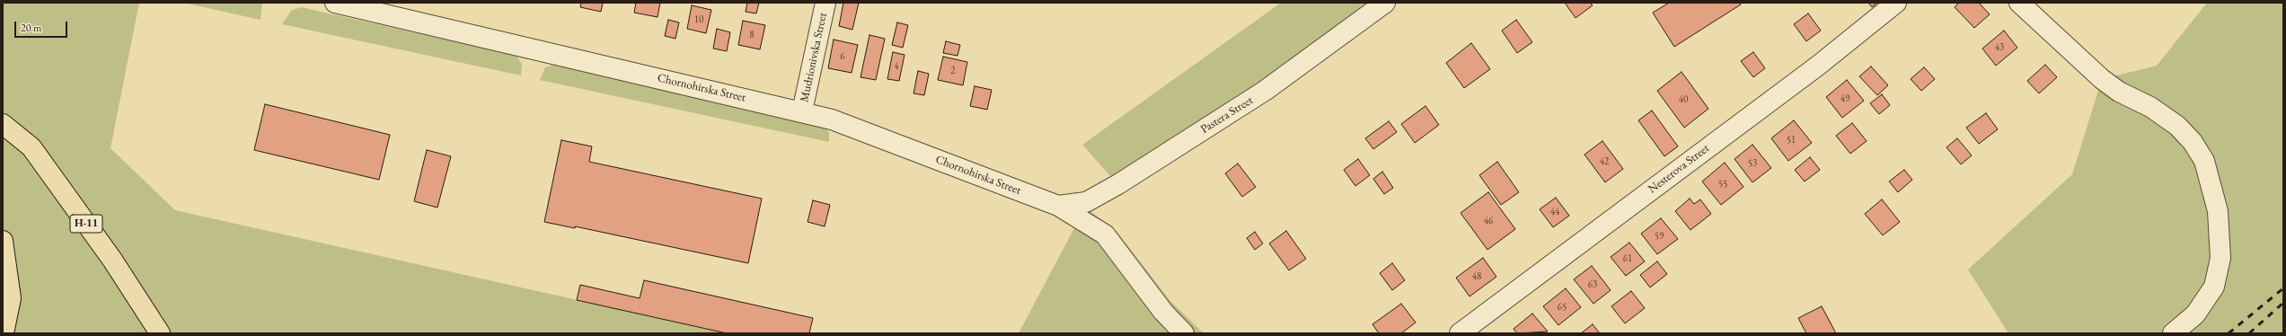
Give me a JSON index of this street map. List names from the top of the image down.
{
  "streets": {
    "main road": ["Н-11"],
    "street": [
      "Mudrionivska Street",
      "Chornohirska Street",
      "Pastera Street",
      "Nesterova Street"
    ]
  },
  "crossings": [
    ["Mudrionivska Street", "Chornohirska Street"],
    ["Chornohirska Street", "Pastera Street"]
  ],
  "house_numbers": [
    "10",
    "8",
    "43",
    "6",
    "4",
    "2",
    "49",
    "40",
    "51",
    "42",
    "53",
    "55",
    "44",
    "46",
    "59",
    "61",
    "48",
    "63",
    "65"
  ],
  "scale_bar": "20 m"
}
